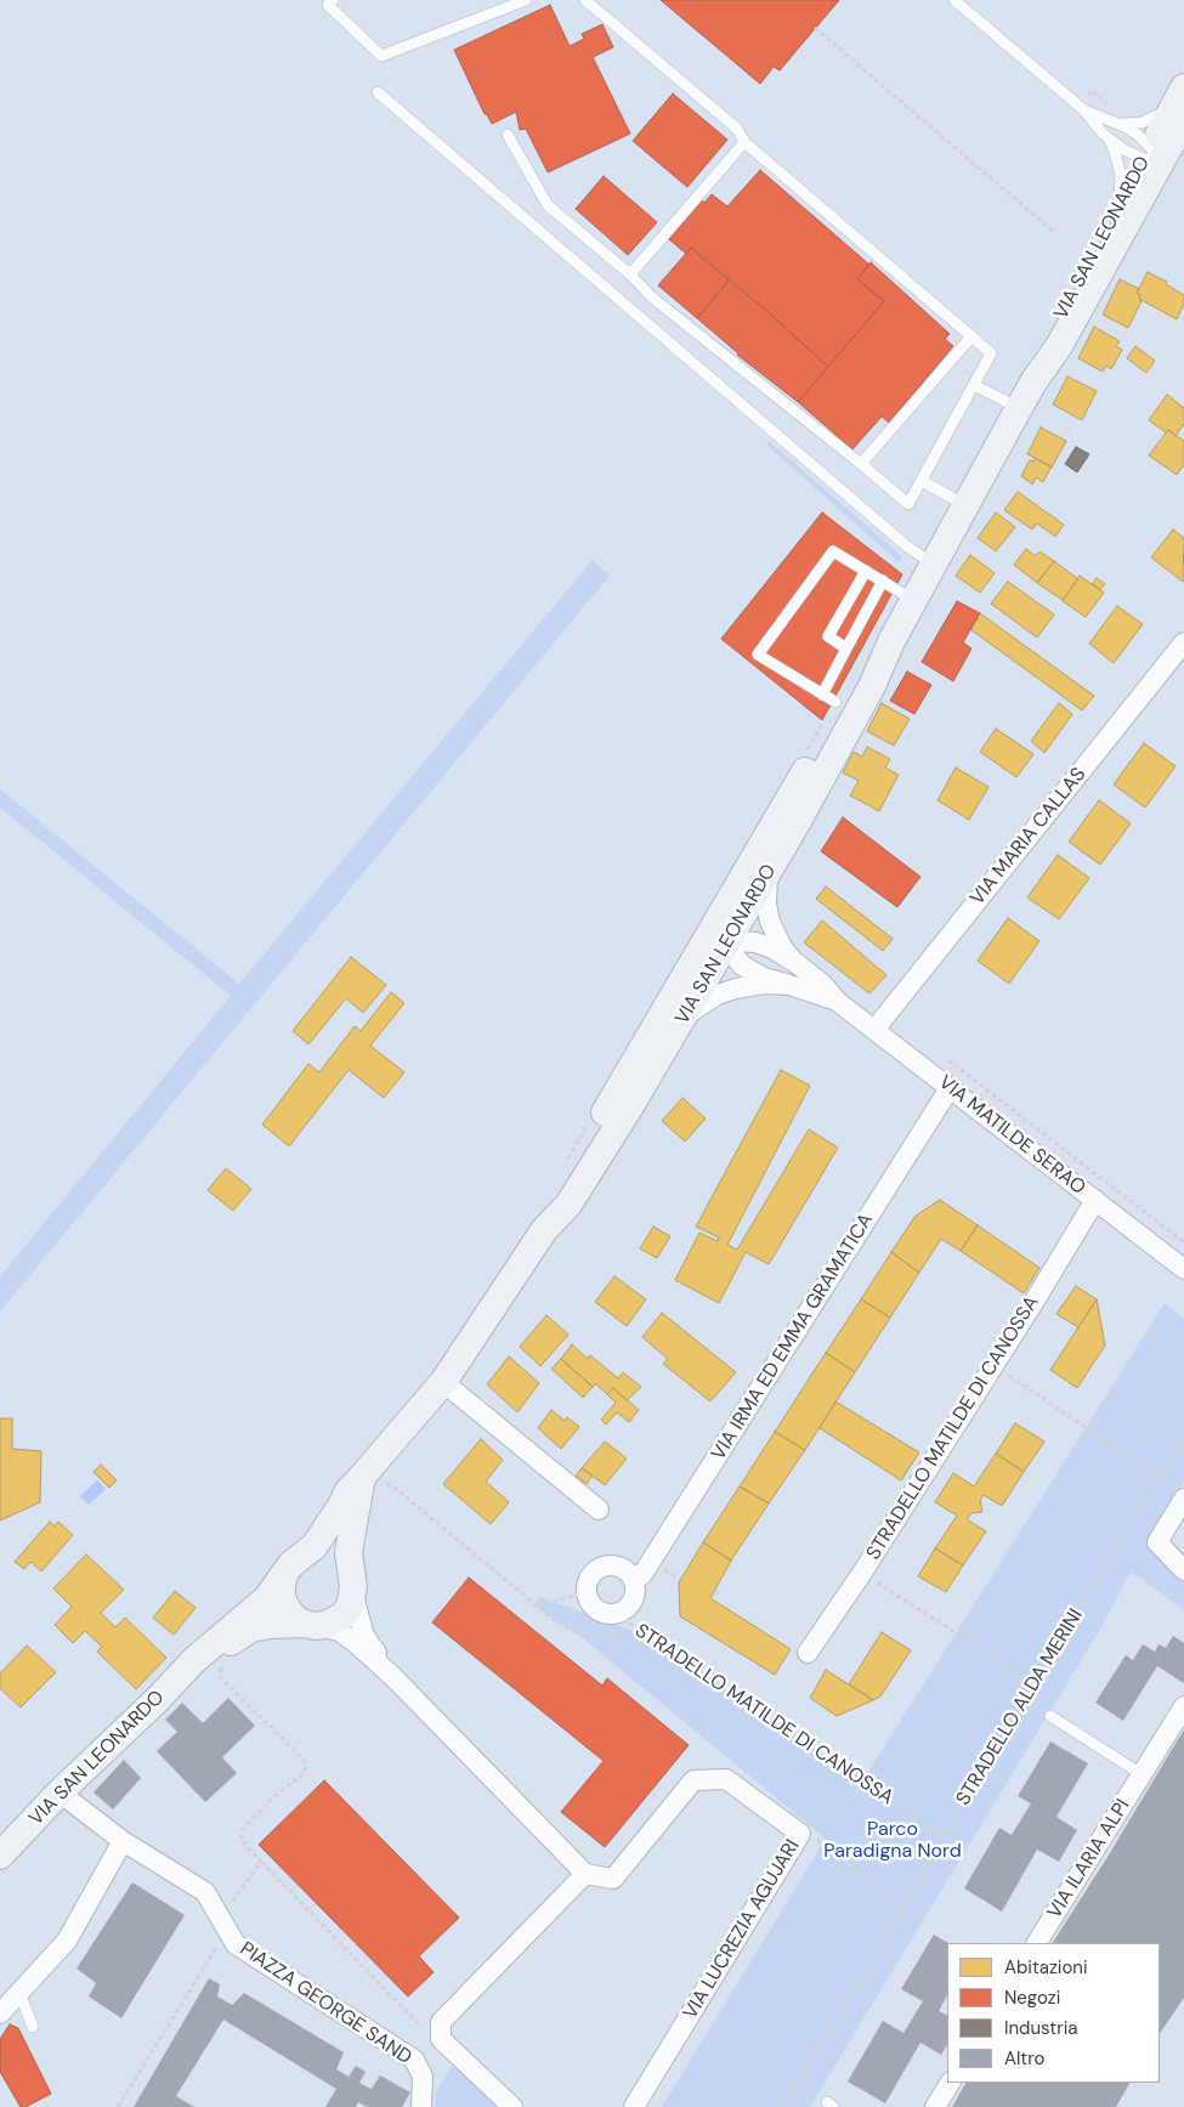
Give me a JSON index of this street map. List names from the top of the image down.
{
  "streets": {
    "main road": ["VIA SAN LEONARDO"],
    "street": [
      "VIA MARIA CALLAS",
      "VIA MATILDE SERAO",
      "VIA IRMA ED EMMA GRAMATICA",
      "STRADELLO MATILDE DI CANOSSA",
      "VIA ILARIA ALPI",
      "VIA LUCREZIA AGUJARI",
      "PIAZZA GEORGE SAND"
    ],
    "path": ["STRADELLO ALDA MERINI"]
  },
  "crossings": [
    ["VIA SAN LEONARDO", "VIA MATILDE SERAO"],
    ["VIA SAN LEONARDO", "PIAZZA GEORGE SAND"],
    ["VIA MARIA CALLAS", "VIA MATILDE SERAO"],
    ["VIA MATILDE SERAO", "VIA IRMA ED EMMA GRAMATICA"],
    ["VIA MATILDE SERAO", "STRADELLO MATILDE DI CANOSSA"],
    ["VIA IRMA ED EMMA GRAMATICA", "STRADELLO MATILDE DI CANOSSA"],
    ["STRADELLO MATILDE DI CANOSSA", "STRADELLO ALDA MERINI"]
  ],
  "parks": ["Parco Paradigna Nord"],
  "legend": [
    "Abitazioni",
    "Negozi",
    "Industria",
    "Altro"
  ]
}
